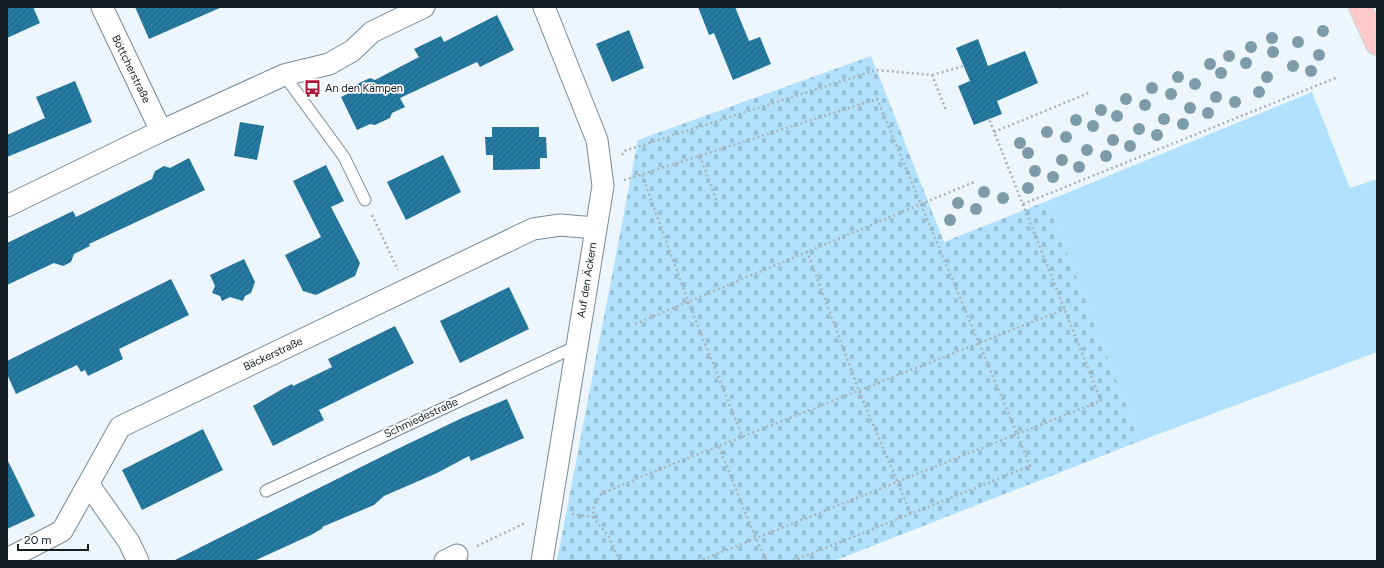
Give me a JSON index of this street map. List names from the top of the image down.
{
  "streets": {
    "street": ["Böttcherstraße", "Auf den Äckern", "Bäckerstraße"],
    "lane": ["Schmiedestraße"]
  },
  "crossings": [
    ["Auf den Äckern", "Bäckerstraße"],
    ["Auf den Äckern", "Schmiedestraße"]
  ],
  "places": {
    "bus stop": ["An den Kämpen"]
  },
  "scale_bar": "20 m"
}
